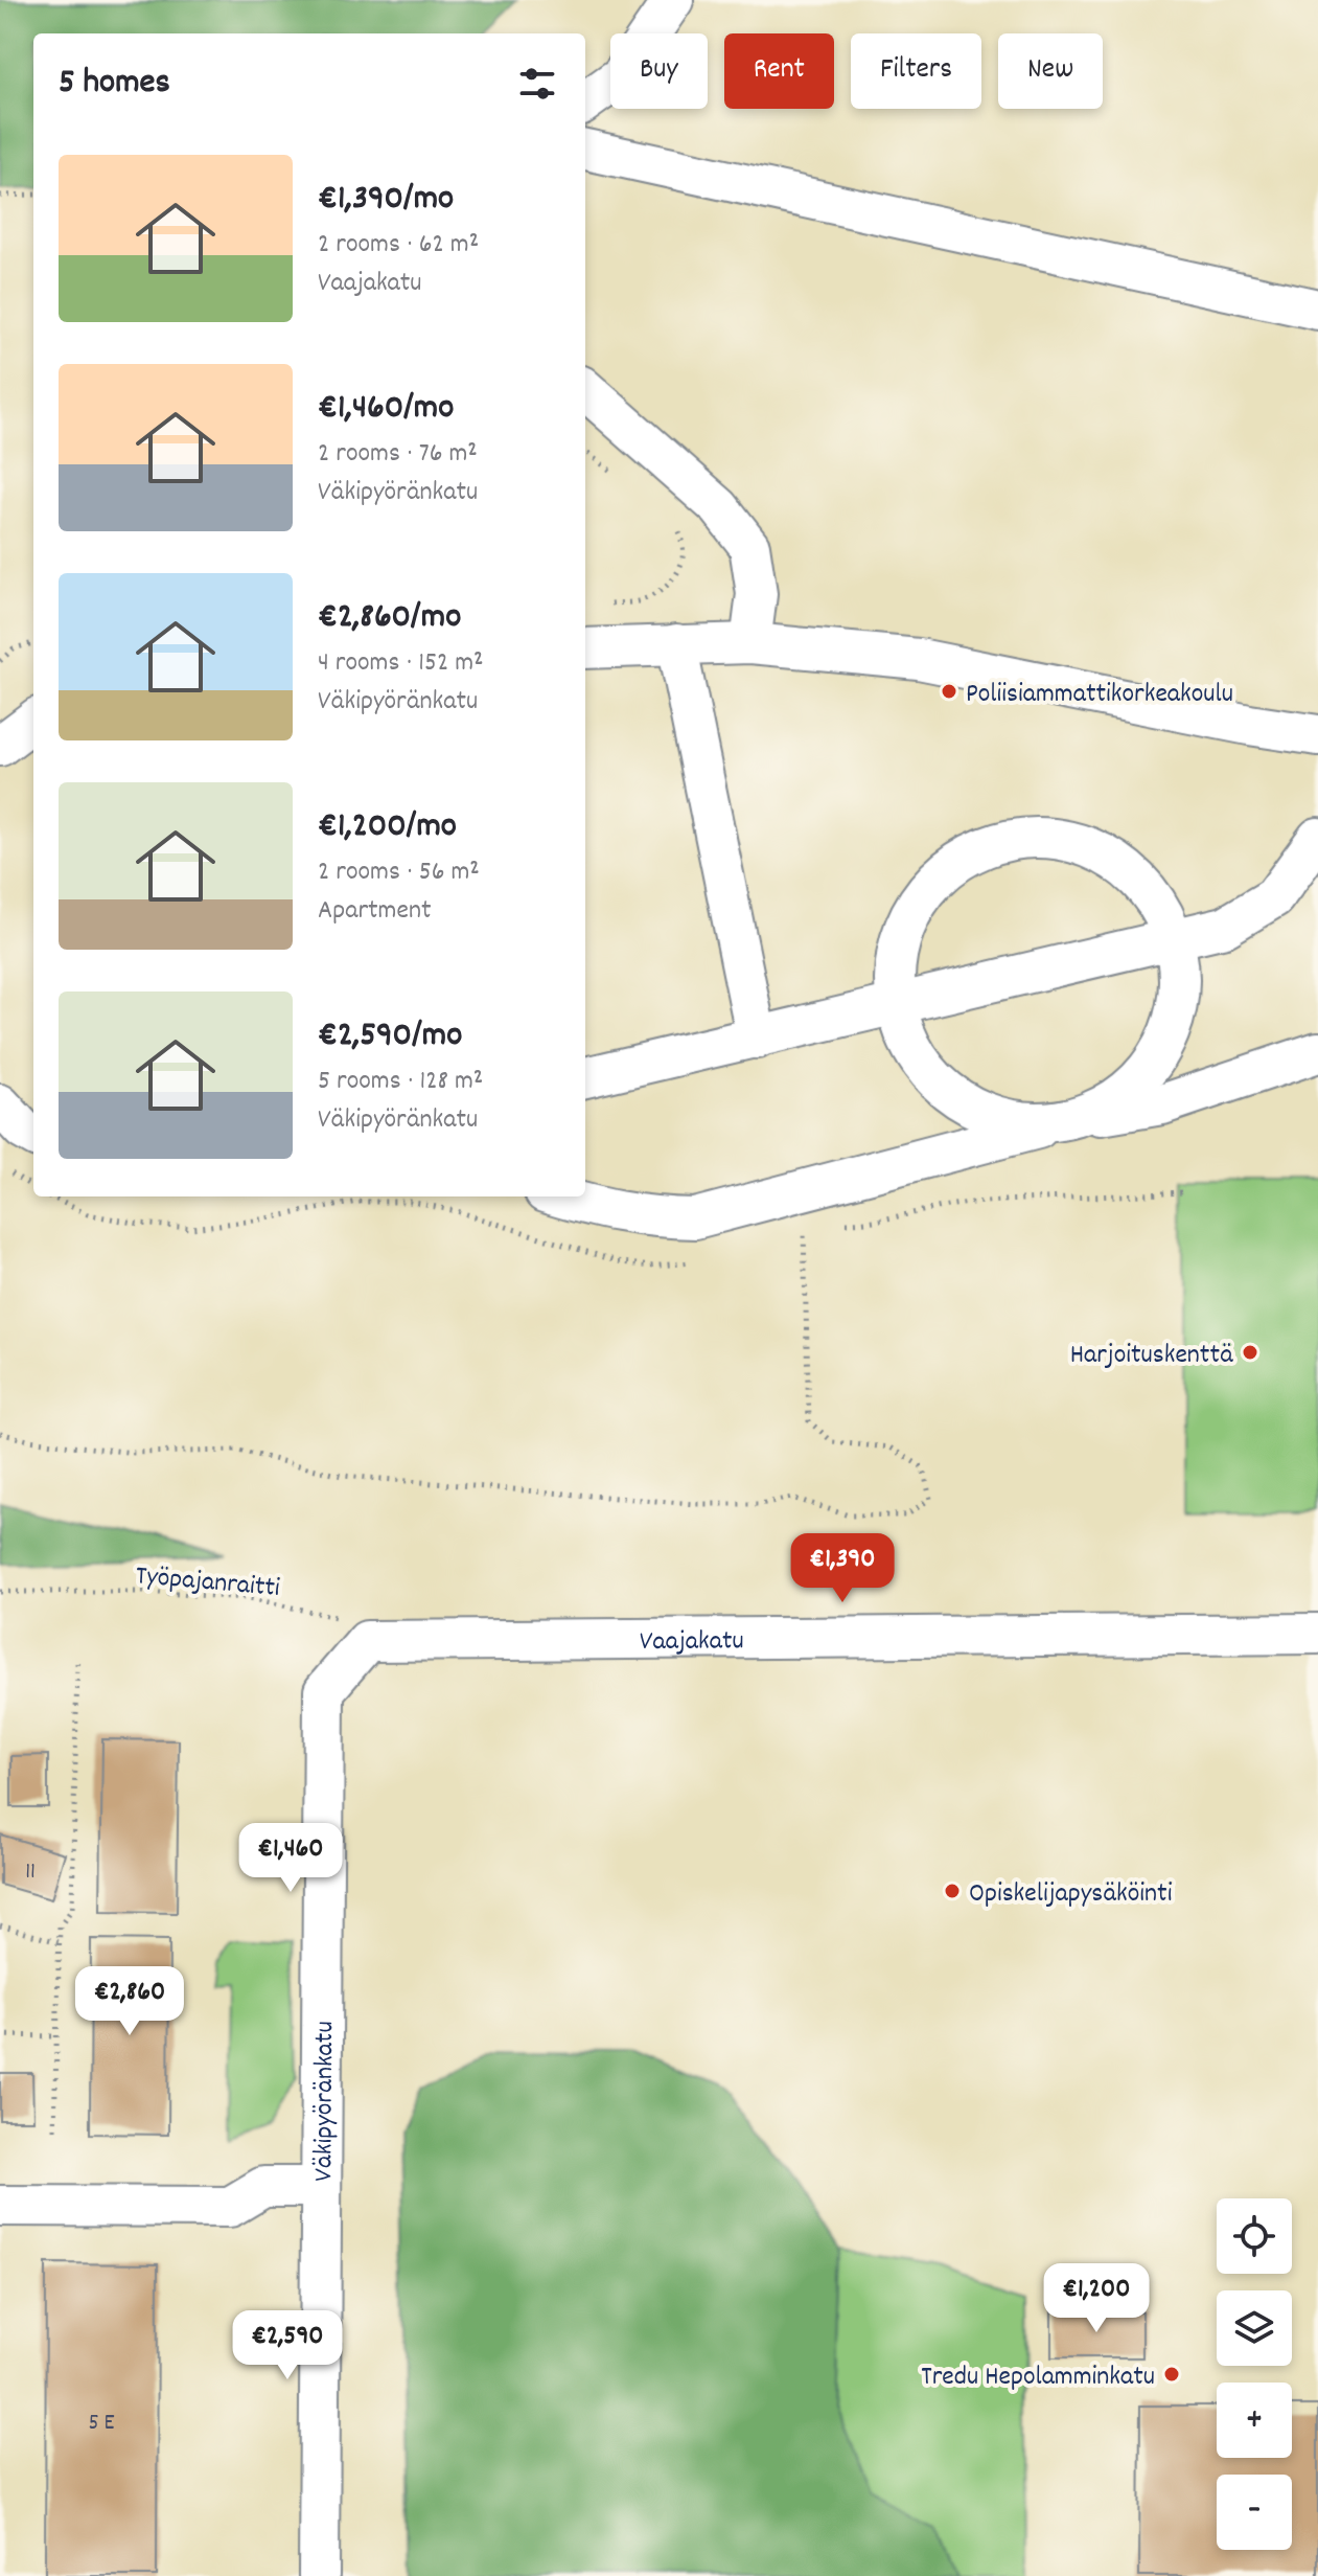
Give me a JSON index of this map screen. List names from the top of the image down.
{
  "streets": {
    "street": ["Vaajakatu", "Väkipyöränkatu"],
    "path": ["Työpajanraitti"]
  },
  "crossings": [
    ["Työpajanraitti", "Vaajakatu"],
    ["Työpajanraitti", "Väkipyöränkatu"],
    ["Vaajakatu", "Väkipyöränkatu"]
  ],
  "places": [
    "Poliisiammattikorkeakoulu",
    "Harjoituskenttä",
    "Opiskelijapysäköinti",
    "Tredu Hepolamminkatu"
  ],
  "house_numbers": ["11", "5 E"],
  "page": {
    "chip": [
      "Buy",
      "Rent",
      "Filters",
      "New"
    ],
    "heading": "5 homes",
    "list": [
      {
        "name": "€1,390/mo",
        "note": "2 rooms · 62 m² · Vaajakatu"
      },
      {
        "name": "€1,460/mo",
        "note": "2 rooms · 76 m² · Väkipyöränkatu"
      },
      {
        "name": "€2,860/mo",
        "note": "4 rooms · 152 m² · Väkipyöränkatu"
      },
      {
        "name": "€1,200/mo",
        "note": "2 rooms · 56 m² · Apartment"
      },
      {
        "name": "€2,590/mo",
        "note": "5 rooms · 128 m² · Väkipyöränkatu"
      }
    ],
    "price": [
      "€1,390",
      "€1,460",
      "€2,860",
      "€1,200",
      "€2,590"
    ],
    "map_buttons": ["+", "−"]
  }
}
